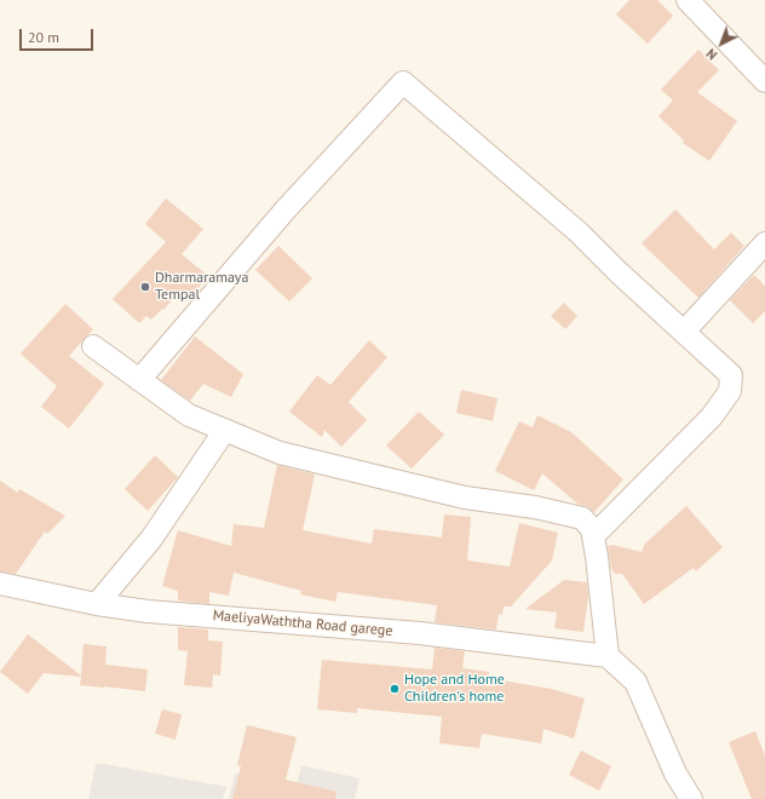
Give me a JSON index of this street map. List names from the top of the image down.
{
  "streets": {
    "street": ["MaeliyaWaththa Road garege"]
  },
  "places": ["Dharmaramaya Tempal", "Hope and Home Children's home"],
  "scale_bar": "20 m",
  "north": "bottom left"
}
